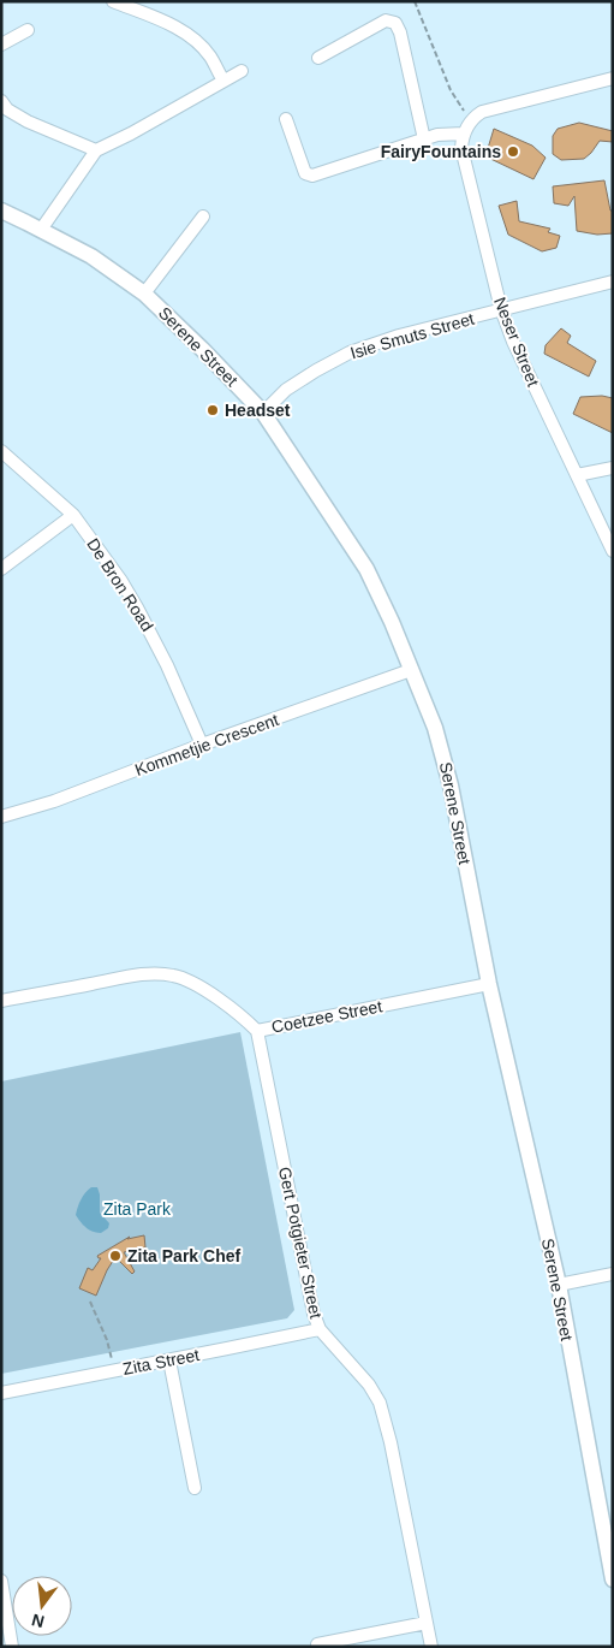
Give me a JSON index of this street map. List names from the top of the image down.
{
  "streets": {
    "street": [
      "Isie Smuts Street",
      "Neser Street",
      "Serene Street",
      "De Bron Road",
      "Kommetjie Crescent",
      "Coetzee Street",
      "Gert Potgieter Street",
      "Zita Street"
    ]
  },
  "crossings": [
    ["Isie Smuts Street", "Neser Street"],
    ["Isie Smuts Street", "Serene Street"],
    ["Serene Street", "Kommetjie Crescent"],
    ["Serene Street", "Coetzee Street"],
    ["De Bron Road", "Kommetjie Crescent"],
    ["Coetzee Street", "Gert Potgieter Street"],
    ["Gert Potgieter Street", "Zita Street"]
  ],
  "parks": ["Zita Park"],
  "places": ["FairyFountains", "Headset", "Zita Park Chef"],
  "north": "bottom"
}
